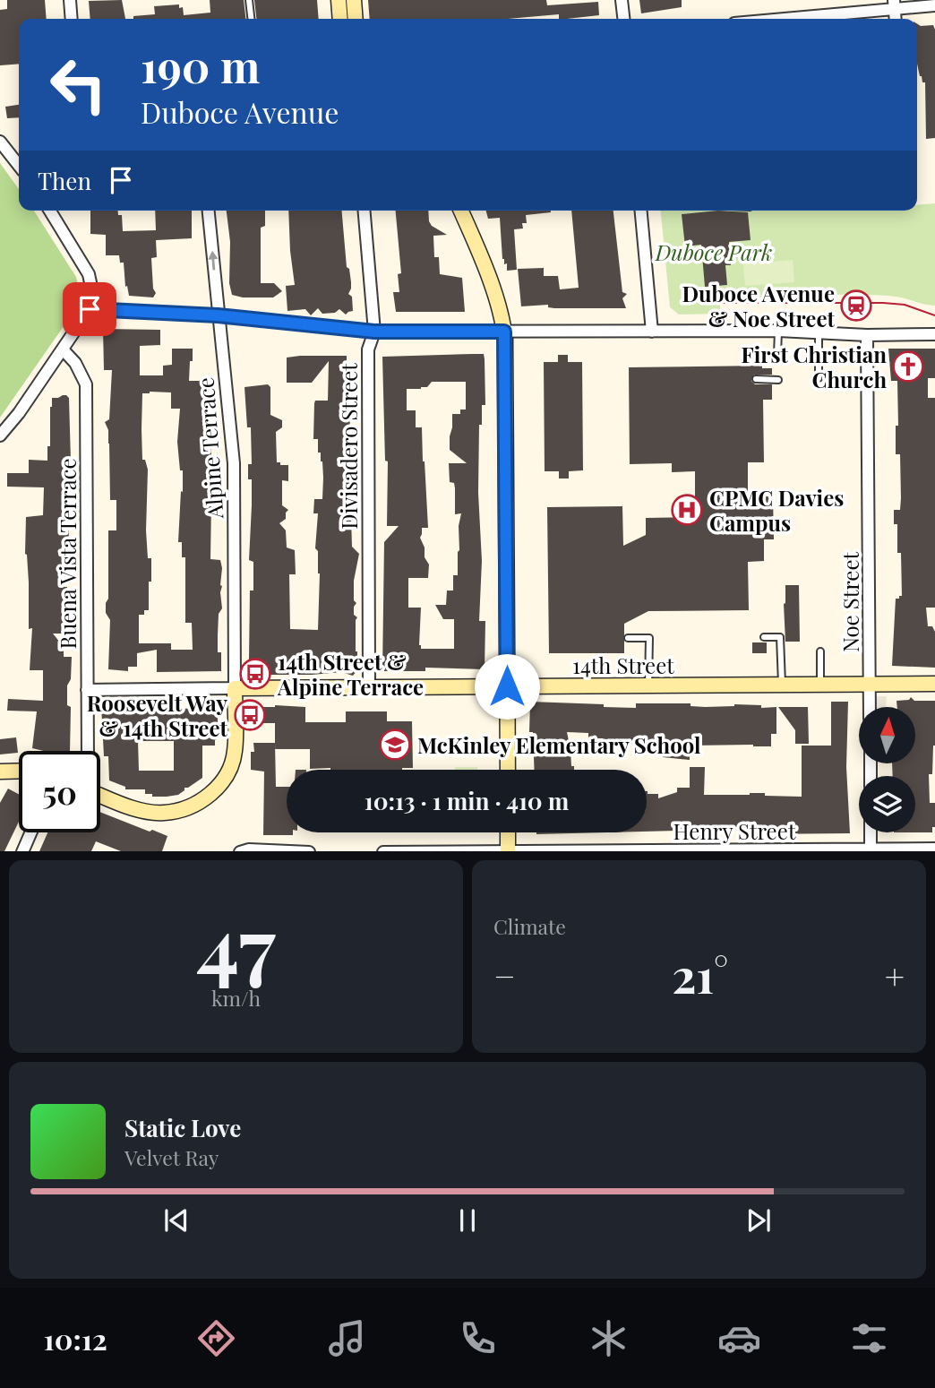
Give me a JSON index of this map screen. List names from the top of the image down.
{
  "streets": {
    "street": [
      "Divisadero Street",
      "Alpine Terrace",
      "Buena Vista Terrace",
      "Noe Street",
      "14th Street",
      "Henry Street"
    ]
  },
  "crossings": [
    ["Divisadero Street", "14th Street"],
    ["Alpine Terrace", "14th Street"],
    ["Buena Vista Terrace", "14th Street"],
    ["Noe Street", "14th Street"]
  ],
  "parks": ["Duboce Park"],
  "places": {
    "station": ["Duboce Avenue & Noe Street"],
    "church": ["First Christian Church"],
    "hospital": ["CPMC Davies Campus"],
    "bus stop": ["14th Street & Alpine Terrace", "Roosevelt Way & 14th Street"],
    "school or university": ["McKinley Elementary School"]
  },
  "north": "top",
  "page": {
    "turn": ["190 m", "Duboce Avenue"],
    "then": "Then",
    "limit": "50",
    "trip": "10:13 · 1 min · 410 m",
    "tile": [
      ["47", "km/h"],
      "Climate"
    ],
    "heat": ["−", "21°", "+"],
    "song": ["Static Love", "Velvet Ray"],
    "tabs": "10:12"
  }
}
